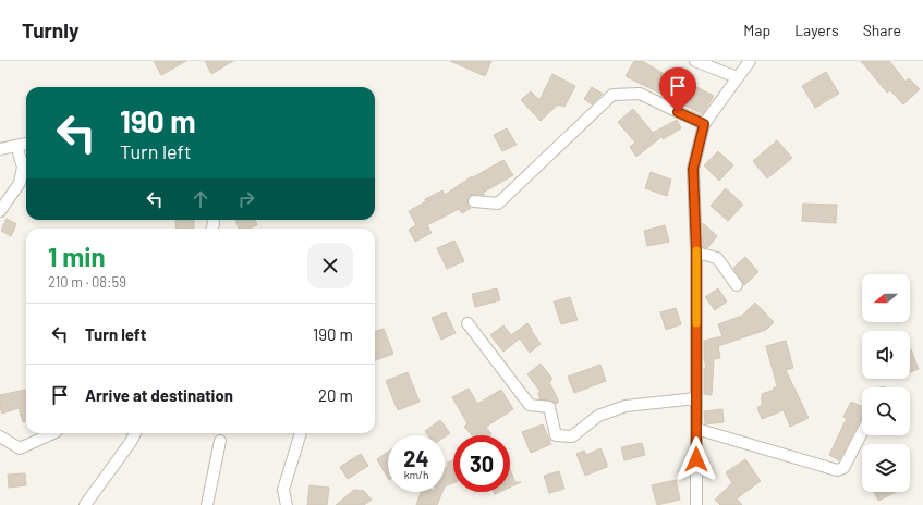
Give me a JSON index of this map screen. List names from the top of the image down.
{
  "north": "left",
  "page": {
    "header": "Turnly",
    "nav": ["Map", "Layers", "Share"],
    "turn": ["190 m", "Turn left"],
    "heading": ["1 min", "210 m · 08:59"],
    "list": [
      {
        "name": "Turn left",
        "value": "190 m"
      },
      {
        "name": "Arrive at destination",
        "value": "20 m"
      }
    ],
    "speed": "24 km/h",
    "limit": "30"
  }
}
